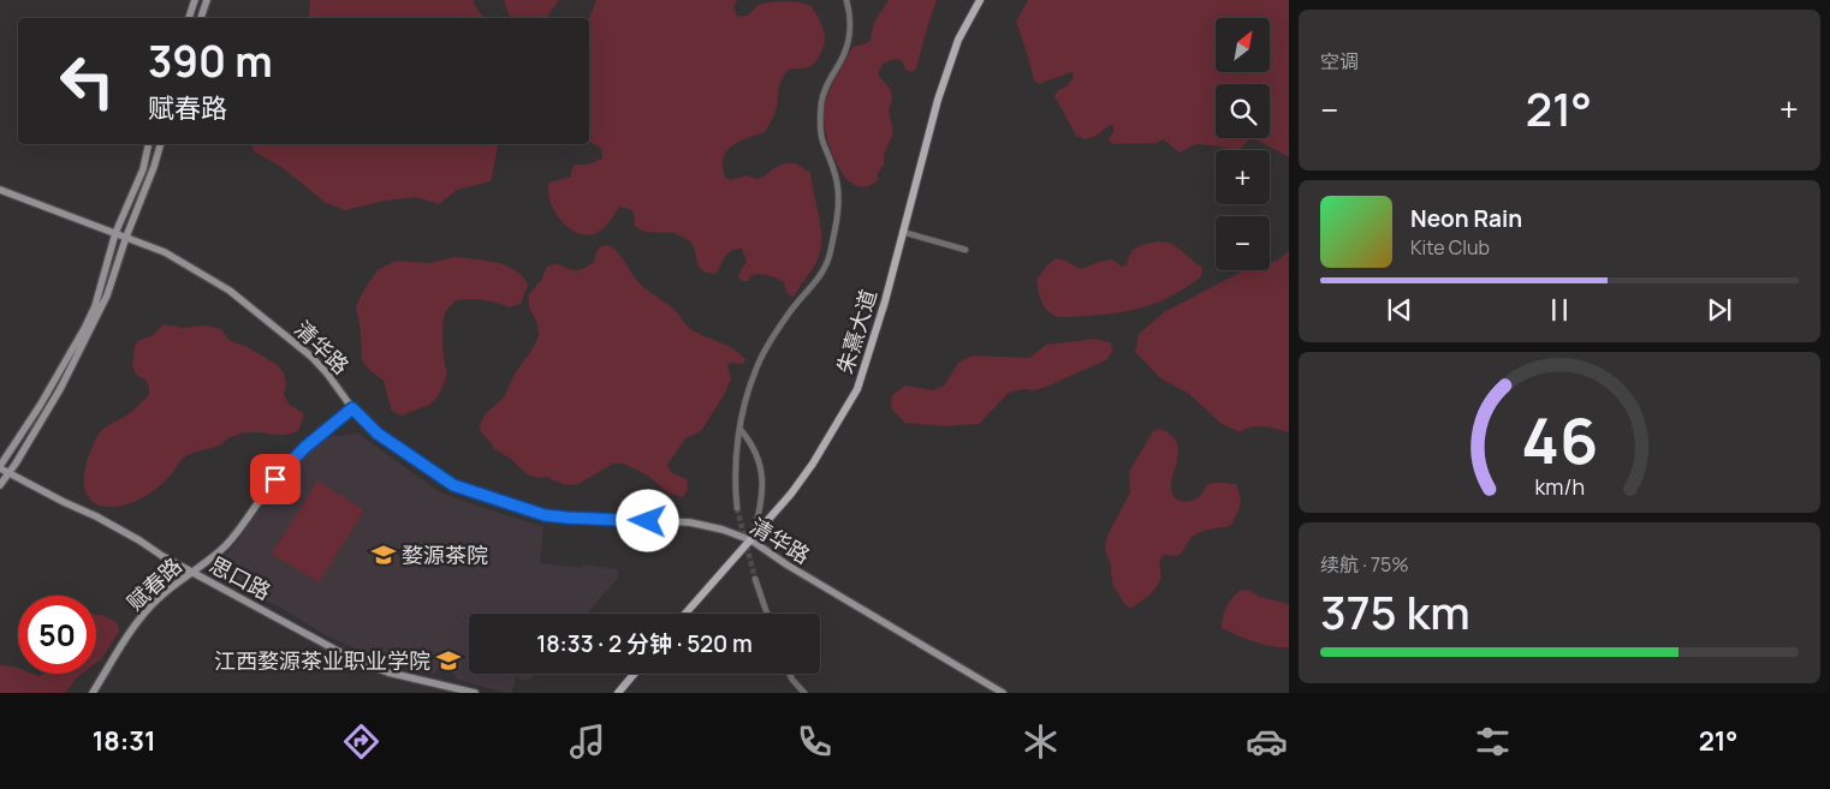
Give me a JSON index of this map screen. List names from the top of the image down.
{
  "streets": {
    "main road": [
      "朱熹大道",
      "清华路",
      "思口路",
      "赋春路"
    ]
  },
  "crossings": [
    ["朱熹大道", "清华路"],
    ["清华路", "赋春路"],
    ["思口路", "赋春路"]
  ],
  "places": {
    "school or university": ["婺源茶院", "江西婺源茶业职业学院"]
  },
  "north": "top right",
  "page": {
    "tile": [
      "空调",
      ["续航 · 75%", "375 km"]
    ],
    "map_buttons": ["+", "−"],
    "turn": ["390 m", "赋春路"],
    "heat": ["−", "21°", "+"],
    "song": ["Neon Rain", "Kite Club"],
    "limit": "50",
    "trip": "18:33 · 2 分钟 · 520 m",
    "tabs": ["18:31", "21°"],
    "gauge": ["46", "km/h"]
  }
}
